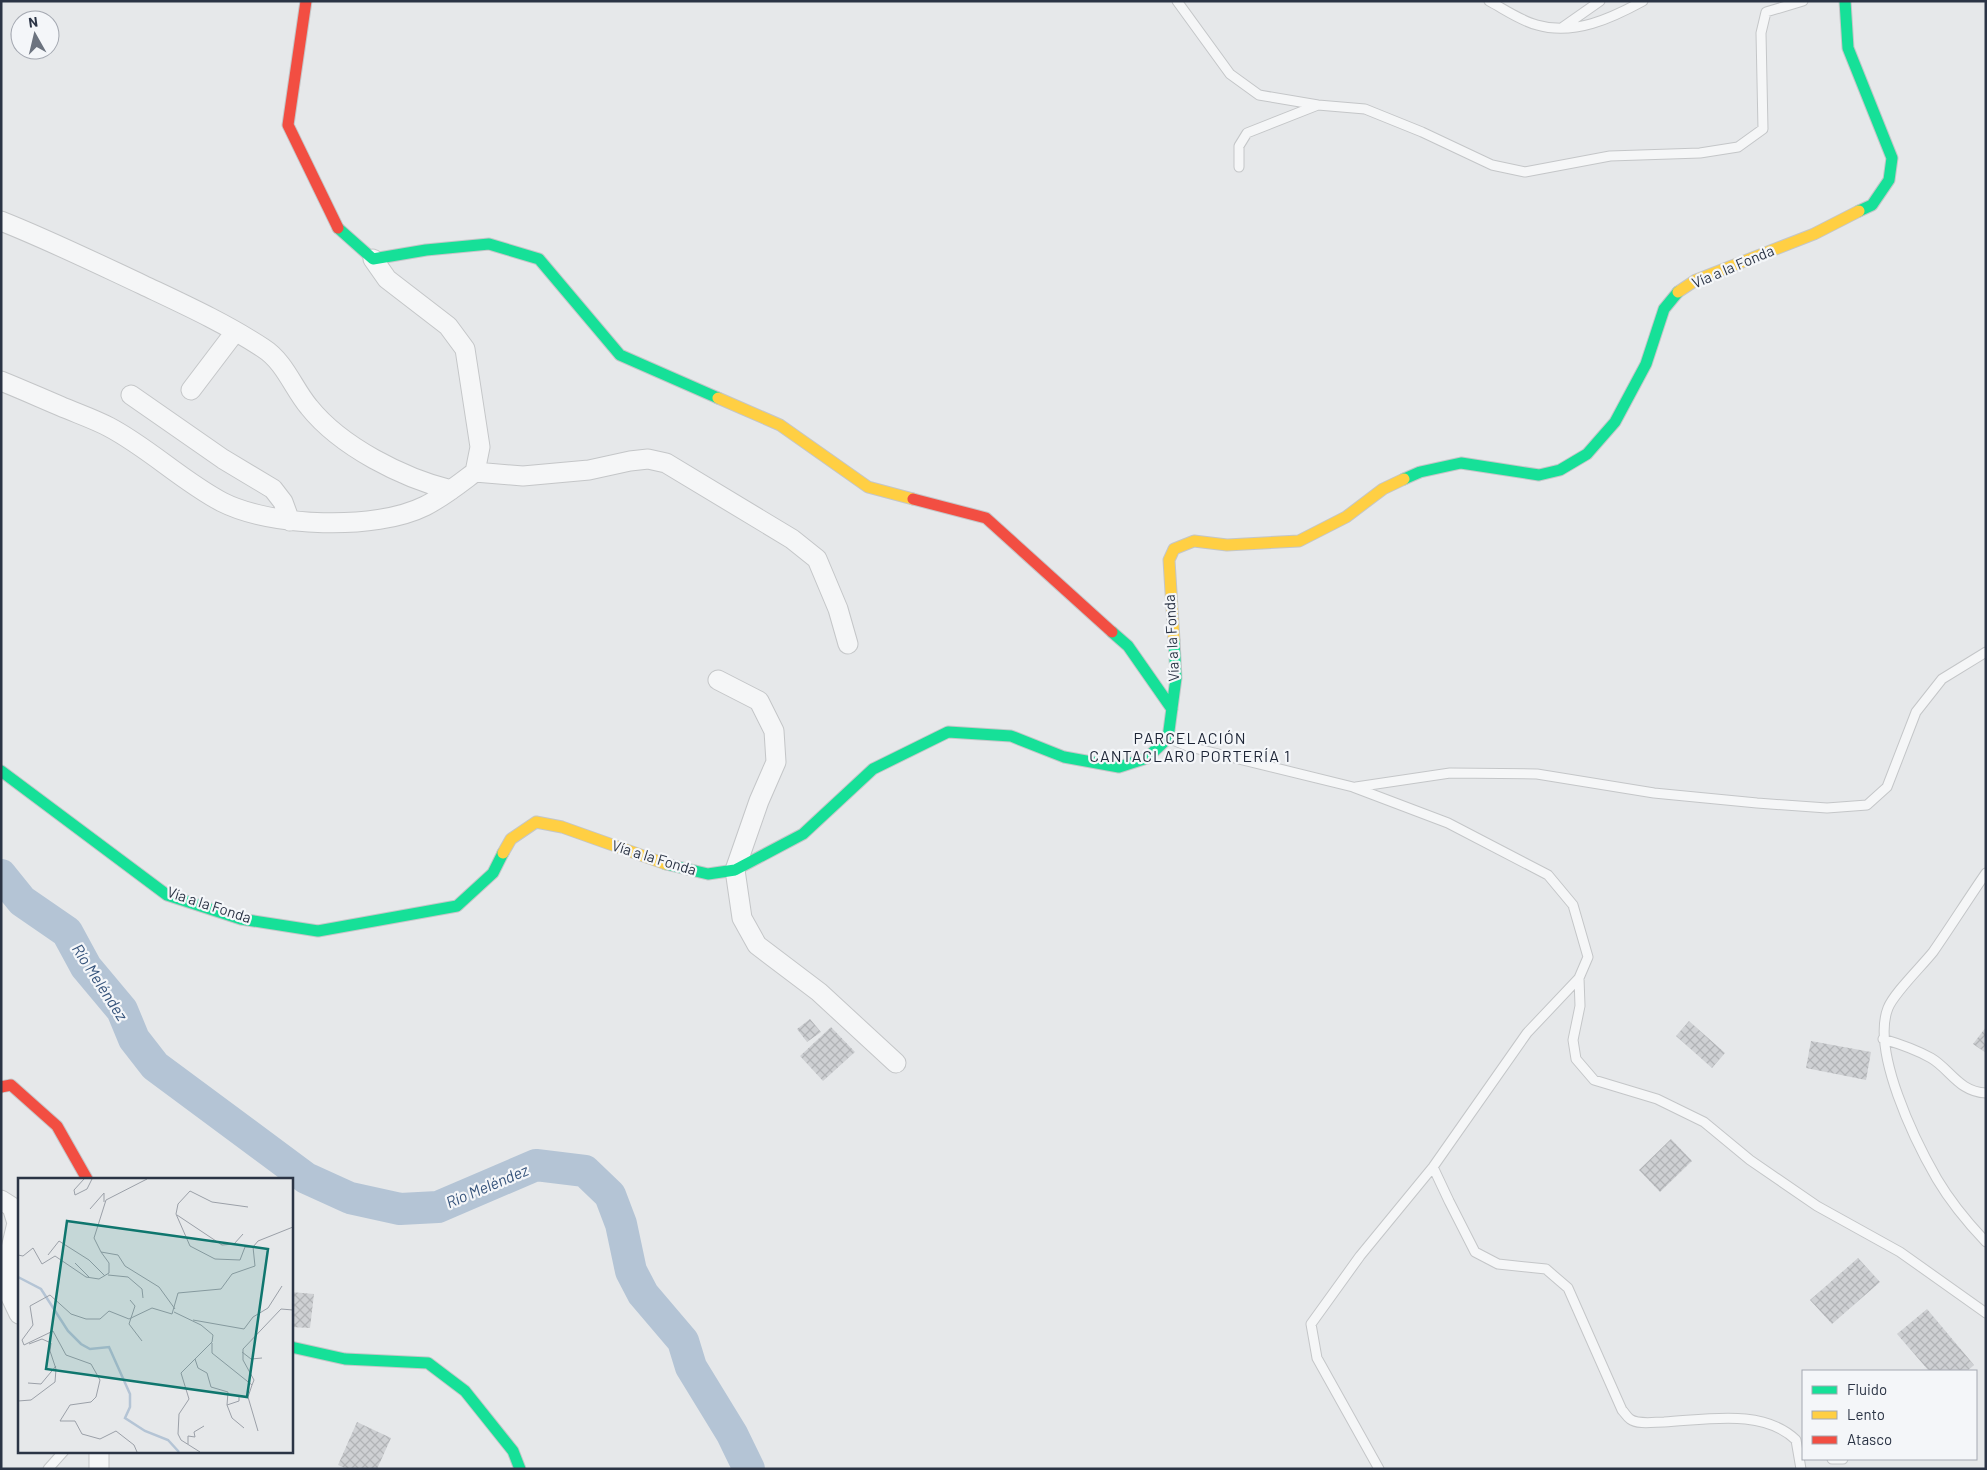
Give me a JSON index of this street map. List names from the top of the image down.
{
  "streets": {
    "street": ["Vía a la Fonda"]
  },
  "districts": ["PARCELACIÓN CANTACLARO PORTERÍA 1"],
  "water": ["Río Meléndez"],
  "legend": ["Fluido", "Lento", "Atasco"],
  "north": "top"
}
